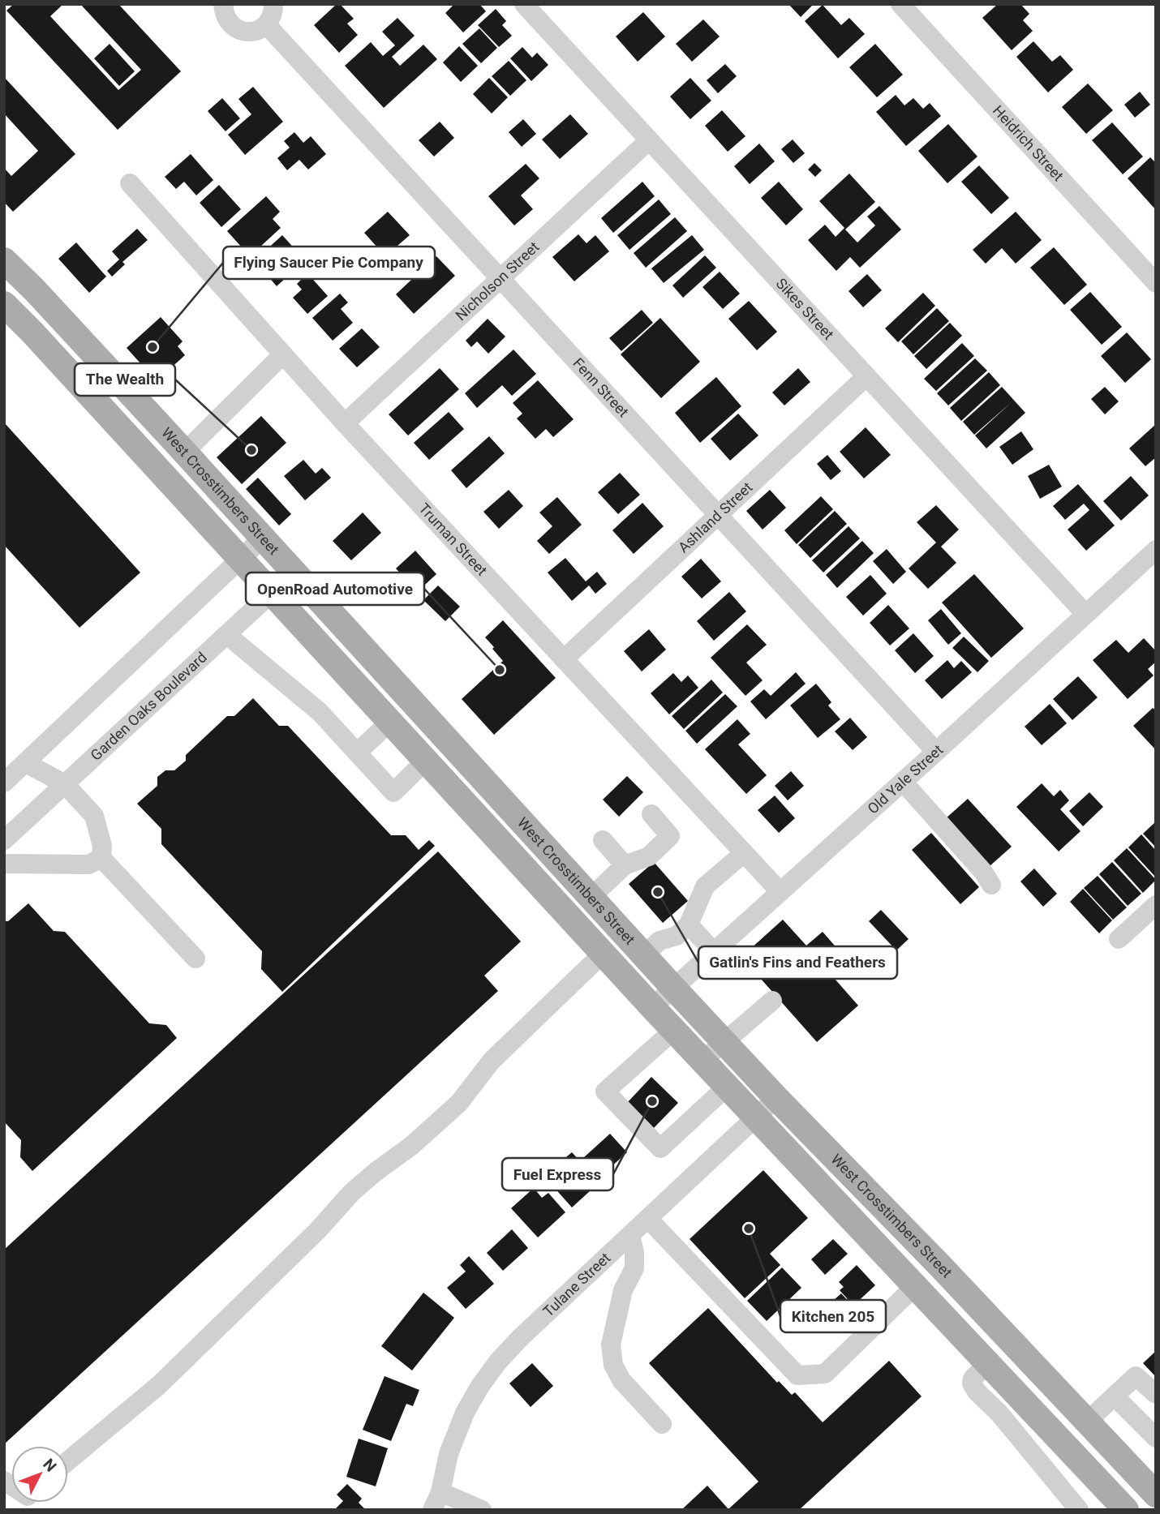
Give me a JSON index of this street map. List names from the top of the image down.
{
  "streets": {
    "main road": ["West Crosstimbers Street"],
    "street": [
      "Heidrich Street",
      "Nicholson Street",
      "Sikes Street",
      "Fenn Street",
      "Ashland Street",
      "Truman Street",
      "Garden Oaks Boulevard",
      "Old Yale Street",
      "Tulane Street"
    ]
  },
  "crossings": [
    ["Nicholson Street", "Sikes Street"],
    ["Nicholson Street", "Fenn Street"],
    ["Nicholson Street", "Truman Street"],
    ["Sikes Street", "Ashland Street"],
    ["Sikes Street", "Old Yale Street"],
    ["Fenn Street", "Ashland Street"],
    ["Fenn Street", "Old Yale Street"],
    ["West Crosstimbers Street", "Garden Oaks Boulevard"],
    ["West Crosstimbers Street", "Old Yale Street"],
    ["West Crosstimbers Street", "Tulane Street"],
    ["Ashland Street", "Truman Street"],
    ["Truman Street", "Old Yale Street"]
  ],
  "places": [
    "Flying Saucer Pie Company",
    "The Wealth",
    "OpenRoad Automotive",
    "Gatlin's Fins and Feathers",
    "Fuel Express",
    "Kitchen 205"
  ],
  "north": "top right"
}
